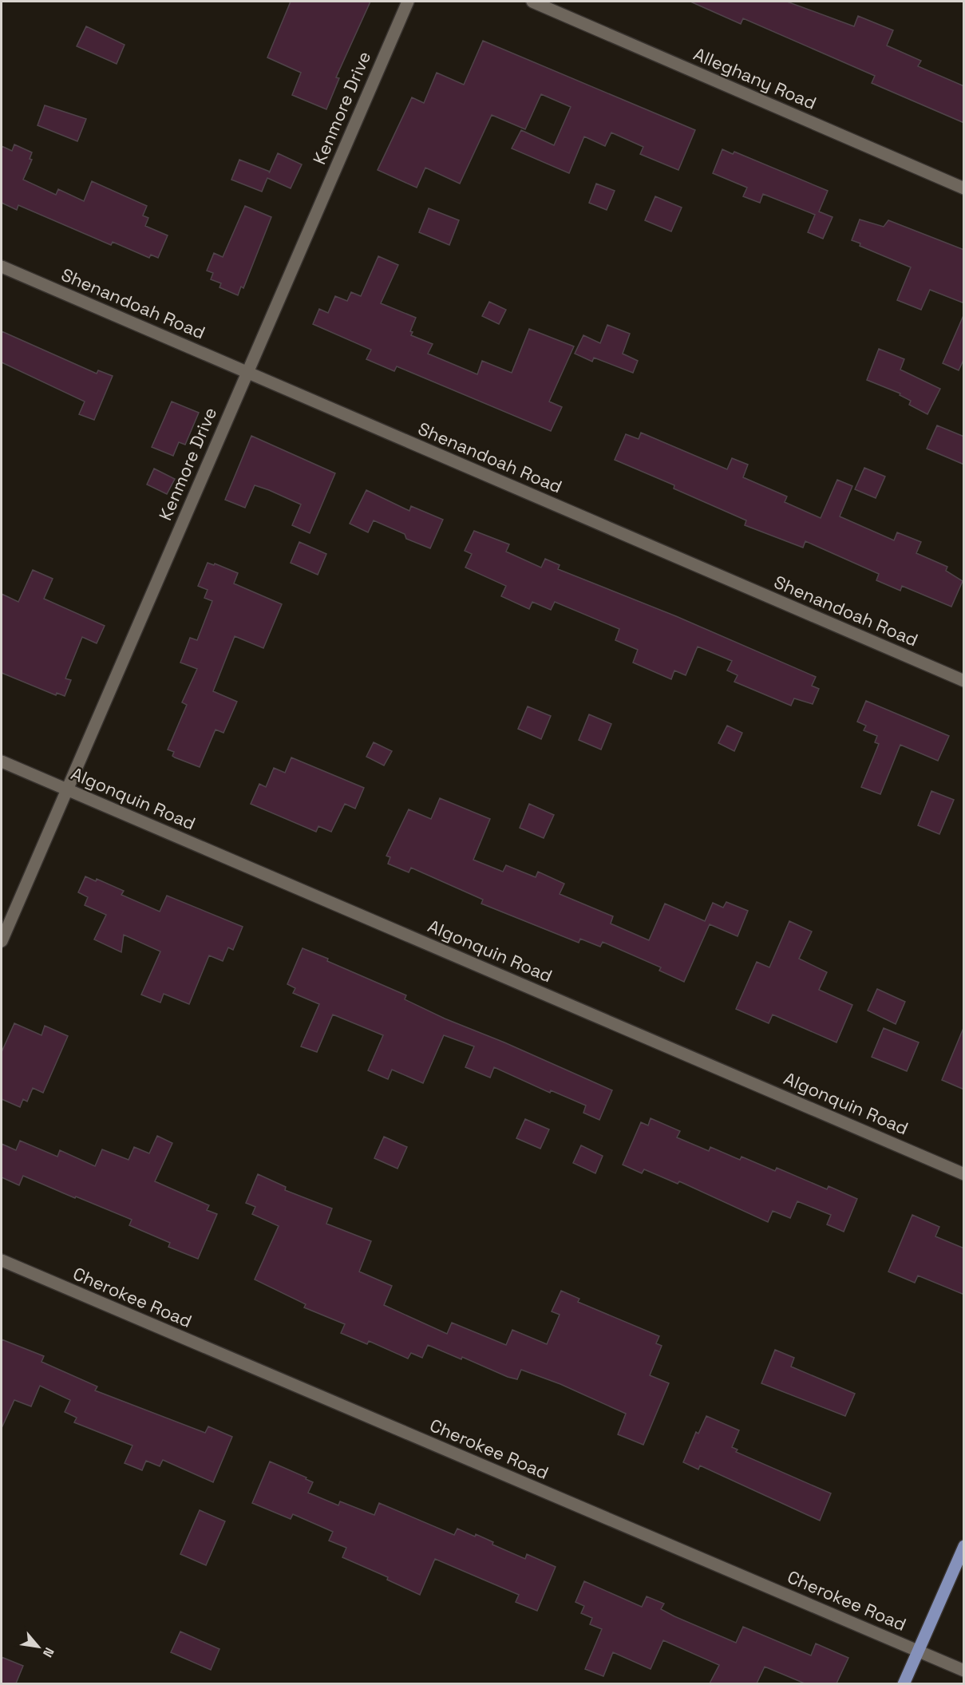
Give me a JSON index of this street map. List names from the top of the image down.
{
  "streets": {
    "street": [
      "Alleghany Road",
      "Kenmore Drive",
      "Shenandoah Road",
      "Algonquin Road",
      "Cherokee Road"
    ]
  },
  "crossings": [
    ["Kenmore Drive", "Shenandoah Road"],
    ["Kenmore Drive", "Algonquin Road"]
  ],
  "north": "bottom right"
}
